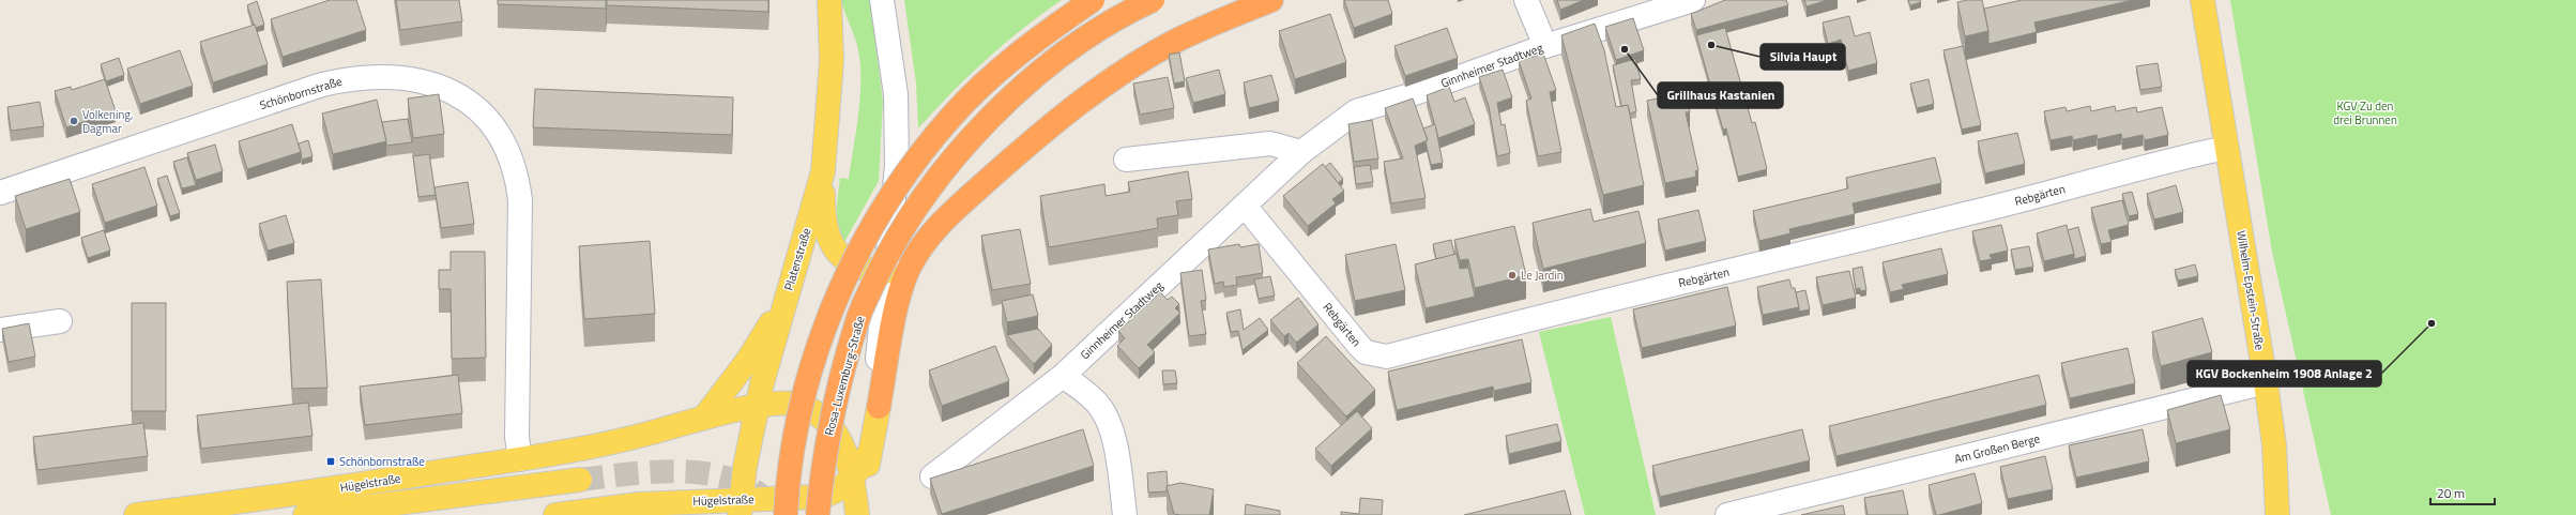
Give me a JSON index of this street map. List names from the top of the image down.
{
  "streets": {
    "highway": ["Rosa-Luxemburg-Straße"],
    "main road": ["Platenstraße", "Wilhelm-Epstein-Straße", "Hügelstraße"],
    "street": [
      "Ginnheimer Stadtweg",
      "Schönbornstraße",
      "Rebgärten",
      "Am Großen Berge"
    ]
  },
  "crossings": [
    ["Ginnheimer Stadtweg", "Rebgärten"],
    ["Schönbornstraße", "Hügelstraße"],
    ["Rebgärten", "Wilhelm-Epstein-Straße"],
    ["Platenstraße", "Hügelstraße"],
    ["Wilhelm-Epstein-Straße", "Am Großen Berge"]
  ],
  "parks": ["KGV Zu den drei Brunnen"],
  "places": {
    "other": [
      "Silvia Haupt",
      "Grillhaus Kastanien",
      "Volkening, Dagmar",
      "Le Jardin",
      "KGV Bockenheim 1908 Anlage 2"
    ],
    "transit": ["Schönbornstraße"]
  },
  "scale_bar": "20 m"
}
